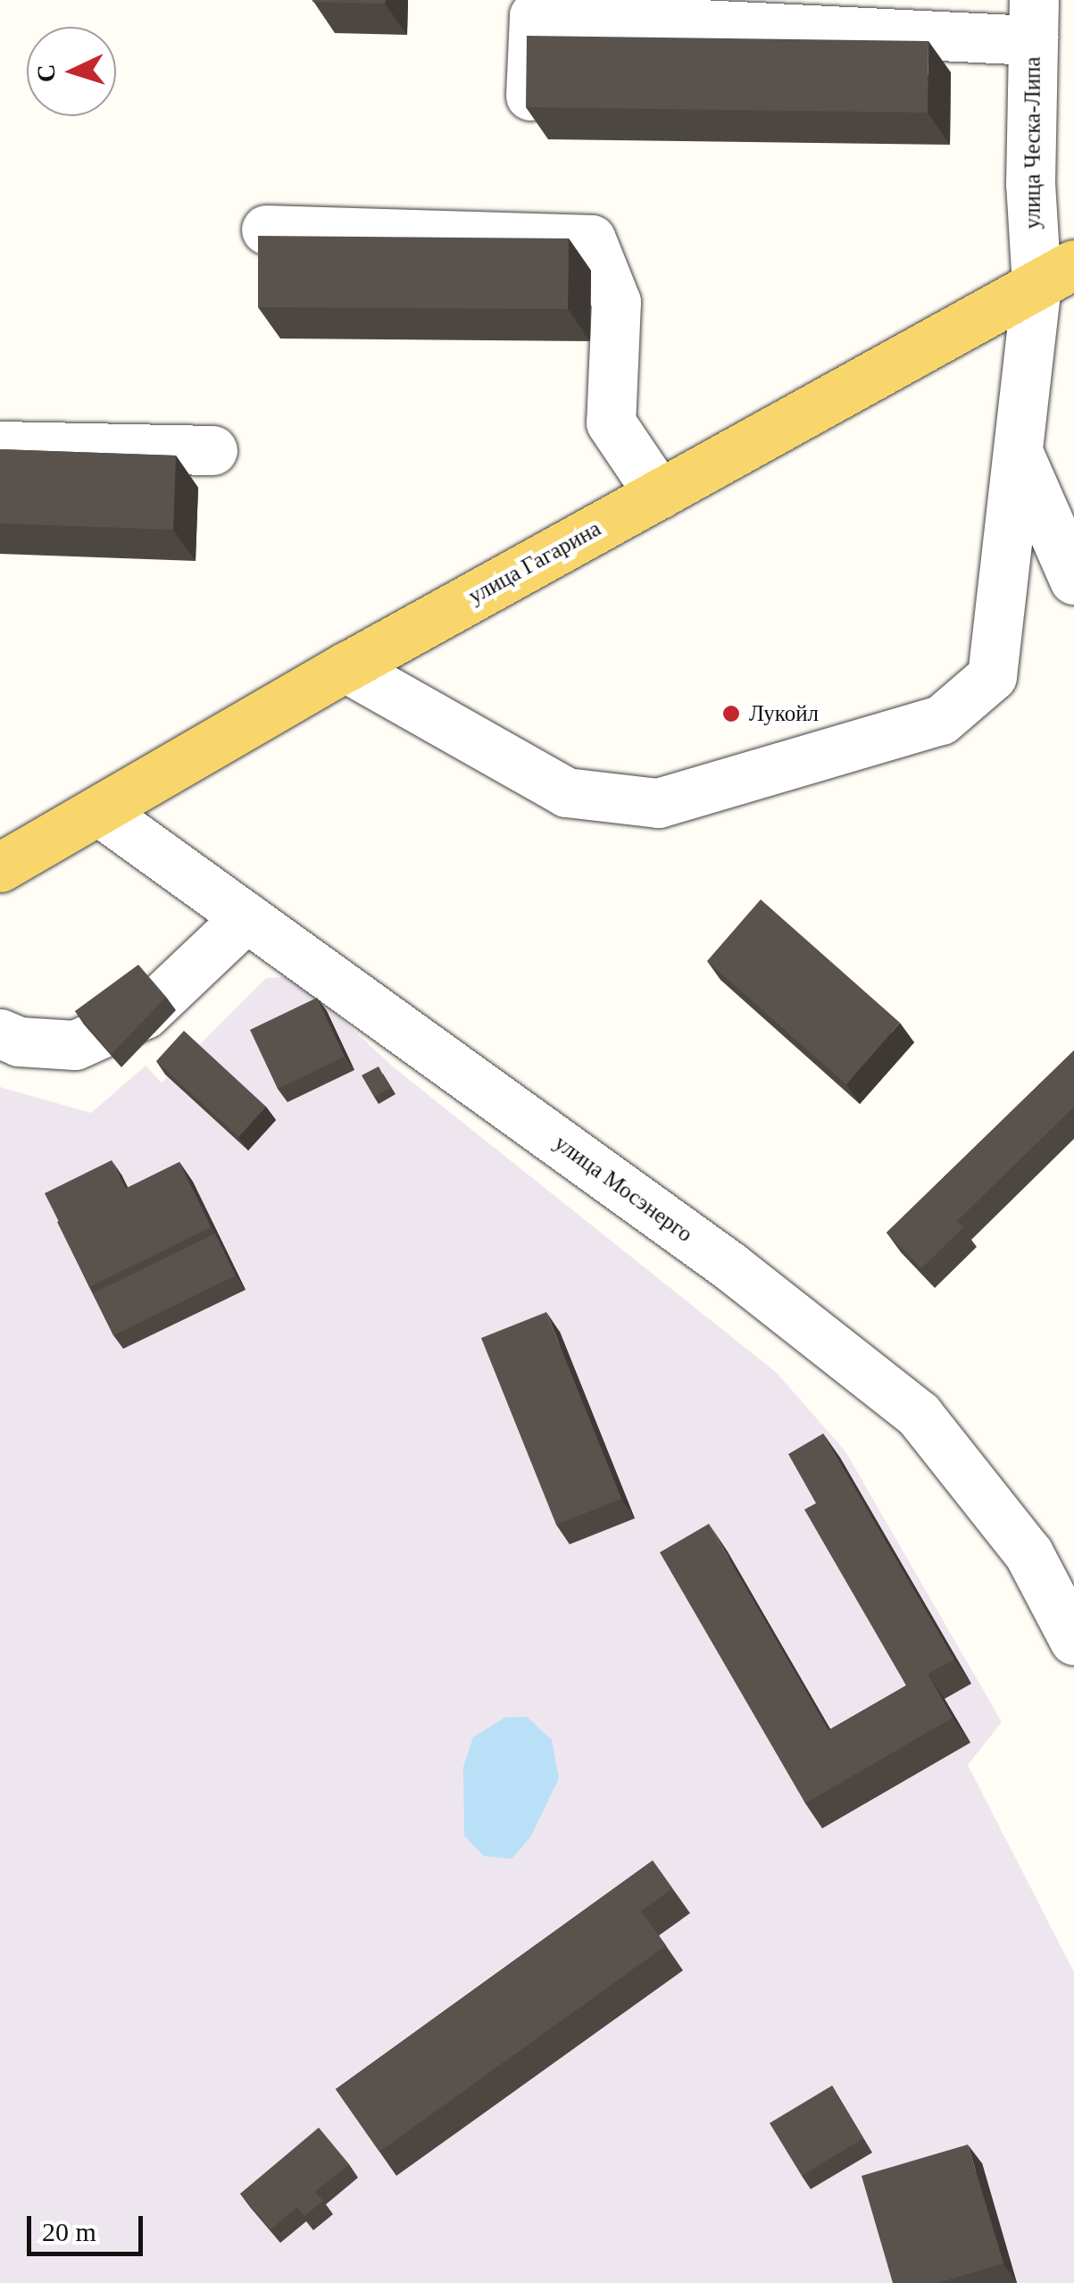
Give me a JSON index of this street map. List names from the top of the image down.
{
  "streets": {
    "main road": ["улица Гагарина"],
    "street": ["улица Ческа-Липа", "улица Мосэнерго"]
  },
  "crossings": [
    ["улица Ческа-Липа", "улица Гагарина"],
    ["улица Гагарина", "улица Мосэнерго"]
  ],
  "places": ["Лукойл"],
  "scale_bar": "20 m",
  "north": "left"
}
